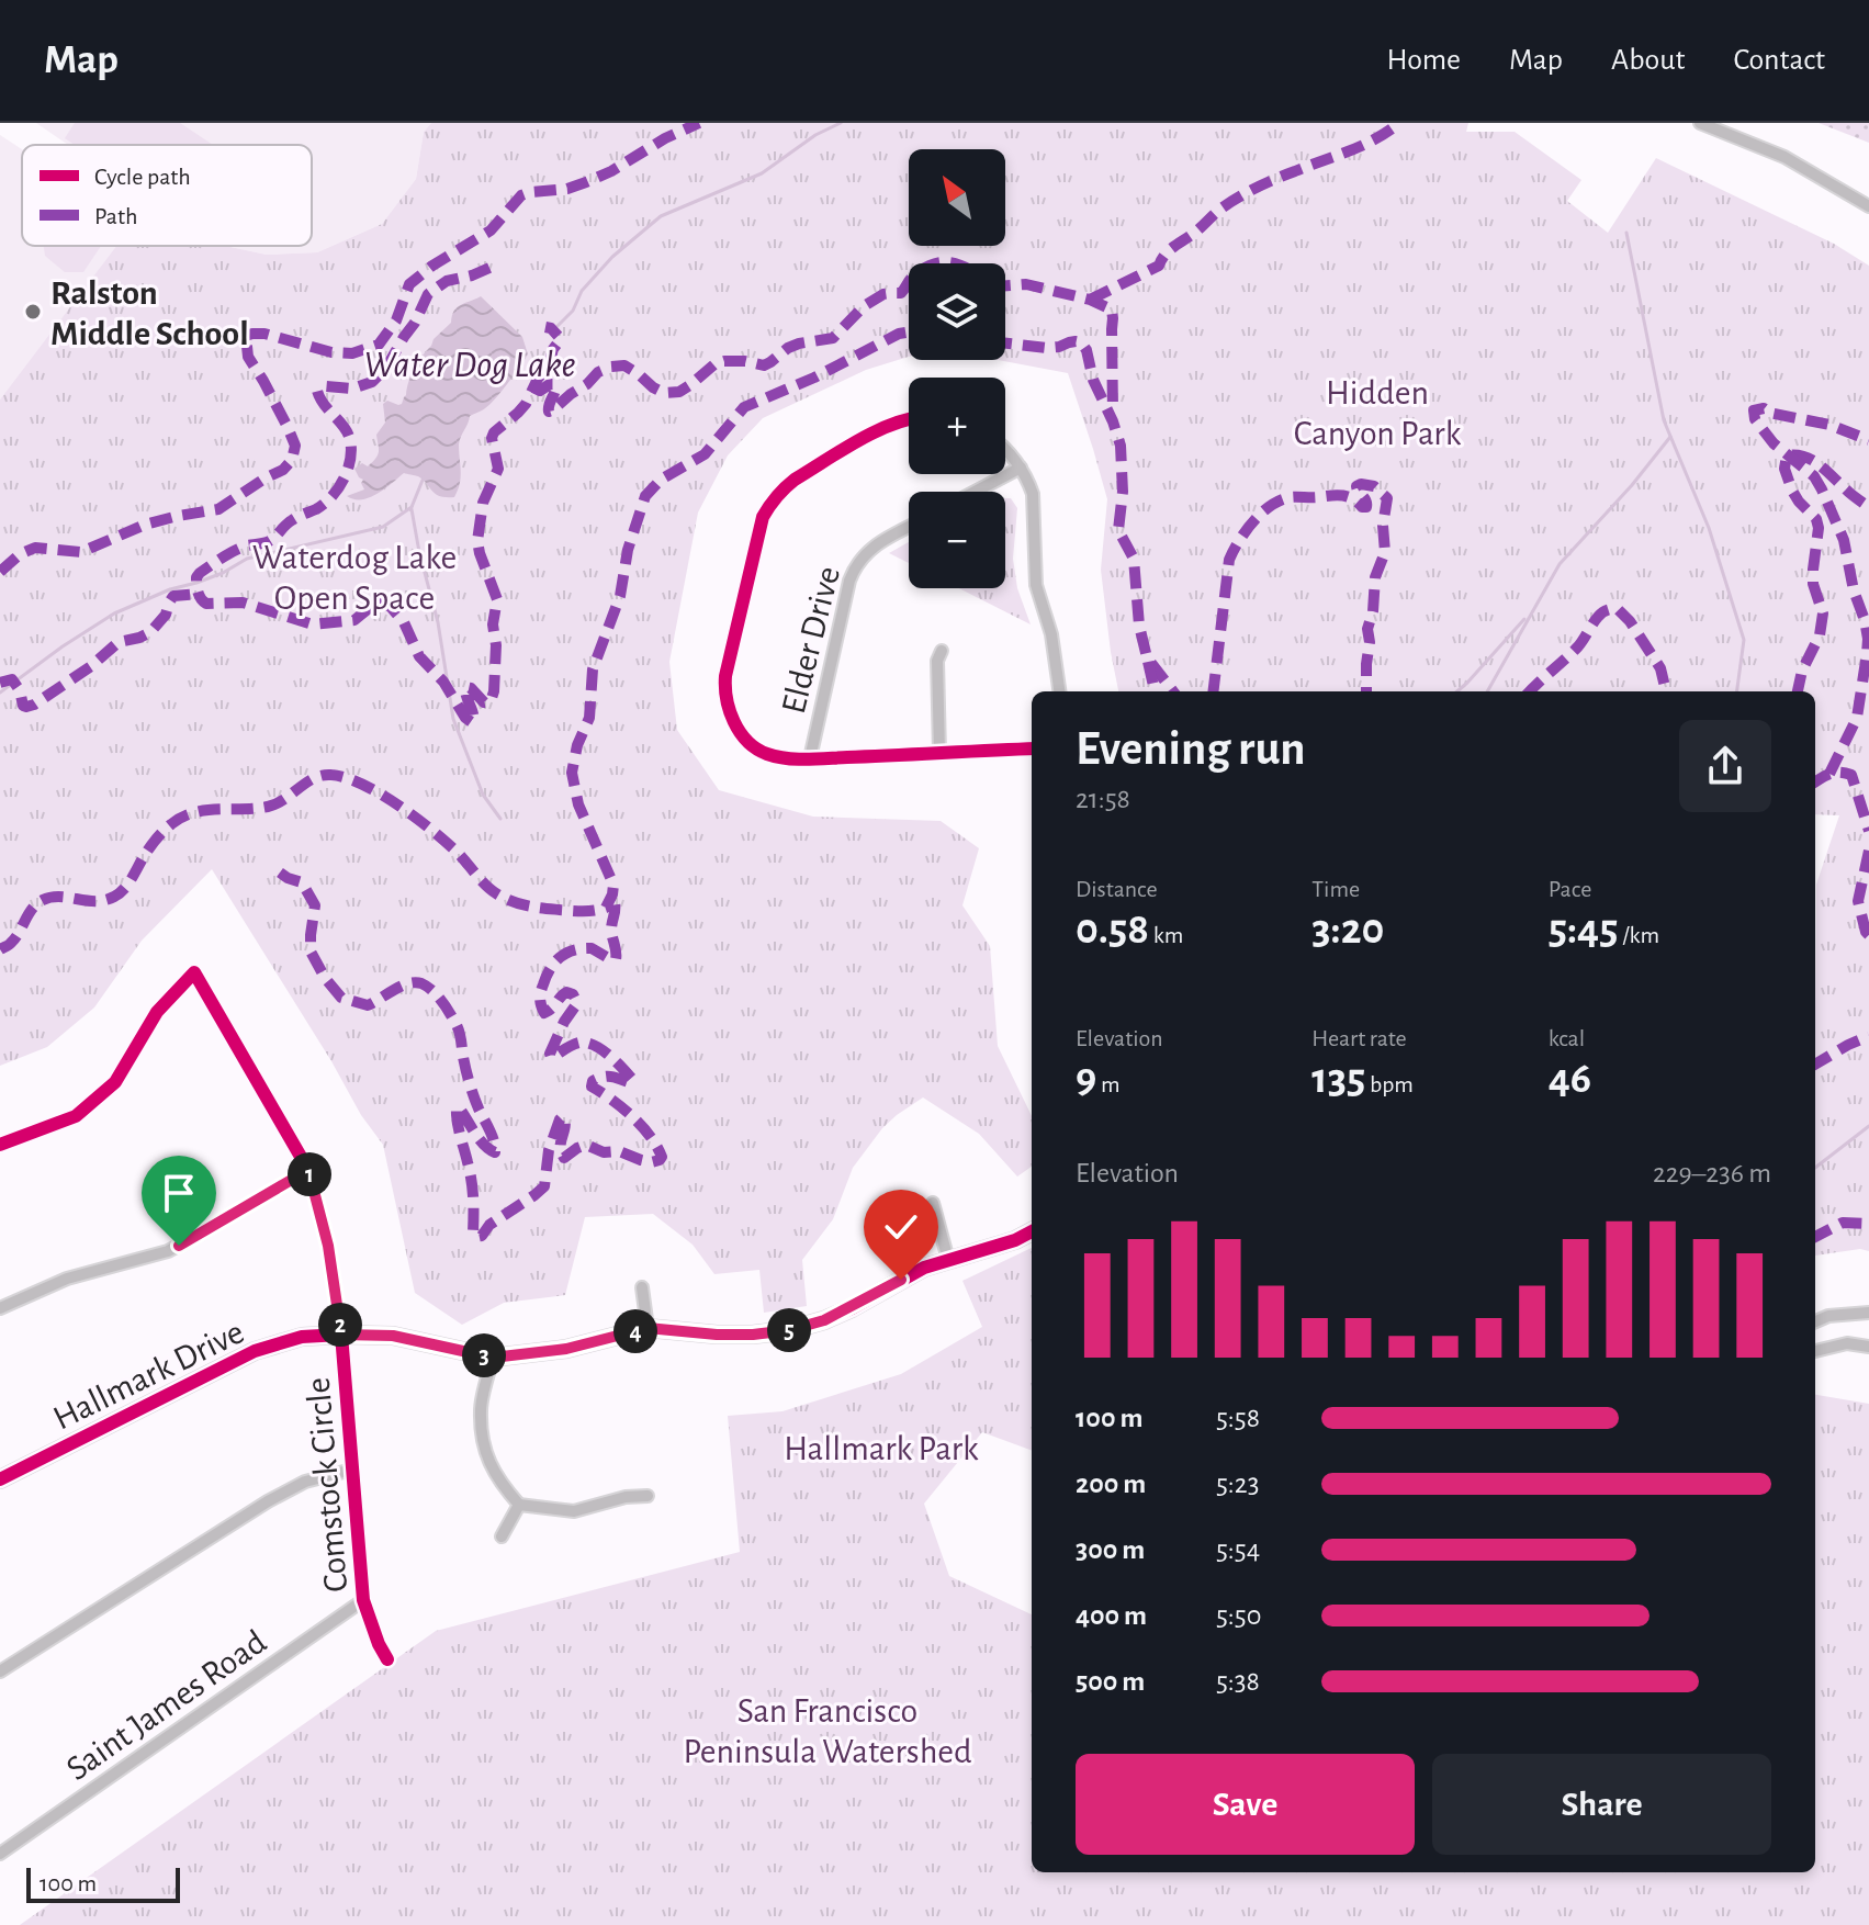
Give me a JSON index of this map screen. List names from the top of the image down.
{
  "streets": {
    "street": [
      "Elder Drive",
      "Hallmark Drive",
      "Comstock Circle",
      "Saint James Road"
    ]
  },
  "crossings": [
    ["Hallmark Drive", "Comstock Circle"],
    ["Comstock Circle", "Saint James Road"]
  ],
  "water": ["Water Dog Lake"],
  "parks": [
    "Hidden Canyon Park",
    "Waterdog Lake Open Space",
    "Hallmark Park",
    "San Francisco Peninsula Watershed"
  ],
  "places": ["Ralston Middle School"],
  "legend": ["Cycle path", "Path"],
  "scale_bar": "100 m",
  "north": "top left",
  "page": {
    "header": "Map",
    "nav": [
      "Home",
      "Map",
      "About",
      "Contact"
    ],
    "map_buttons": ["+", "−"],
    "heading": ["Evening run", "21:58"],
    "stats": [
      ["Distance", "0.58 km"],
      ["Time", "3:20"],
      ["Pace", "5:45 /km"],
      ["Elevation", "9 m"],
      ["Heart rate", "135 bpm"],
      ["kcal", "46"]
    ],
    "chart": ["Elevation", "229–236 m"],
    "pins": [
      "1",
      "2",
      "5",
      "4",
      "3"
    ],
    "list": [
      {
        "name": "100 m",
        "note": "5:58"
      },
      {
        "name": "200 m",
        "note": "5:23"
      },
      {
        "name": "300 m",
        "note": "5:54"
      },
      {
        "name": "400 m",
        "note": "5:50"
      },
      {
        "name": "500 m",
        "note": "5:38"
      }
    ],
    "buttons": ["Save", "Share"],
    "scale": "100 m"
  }
}
